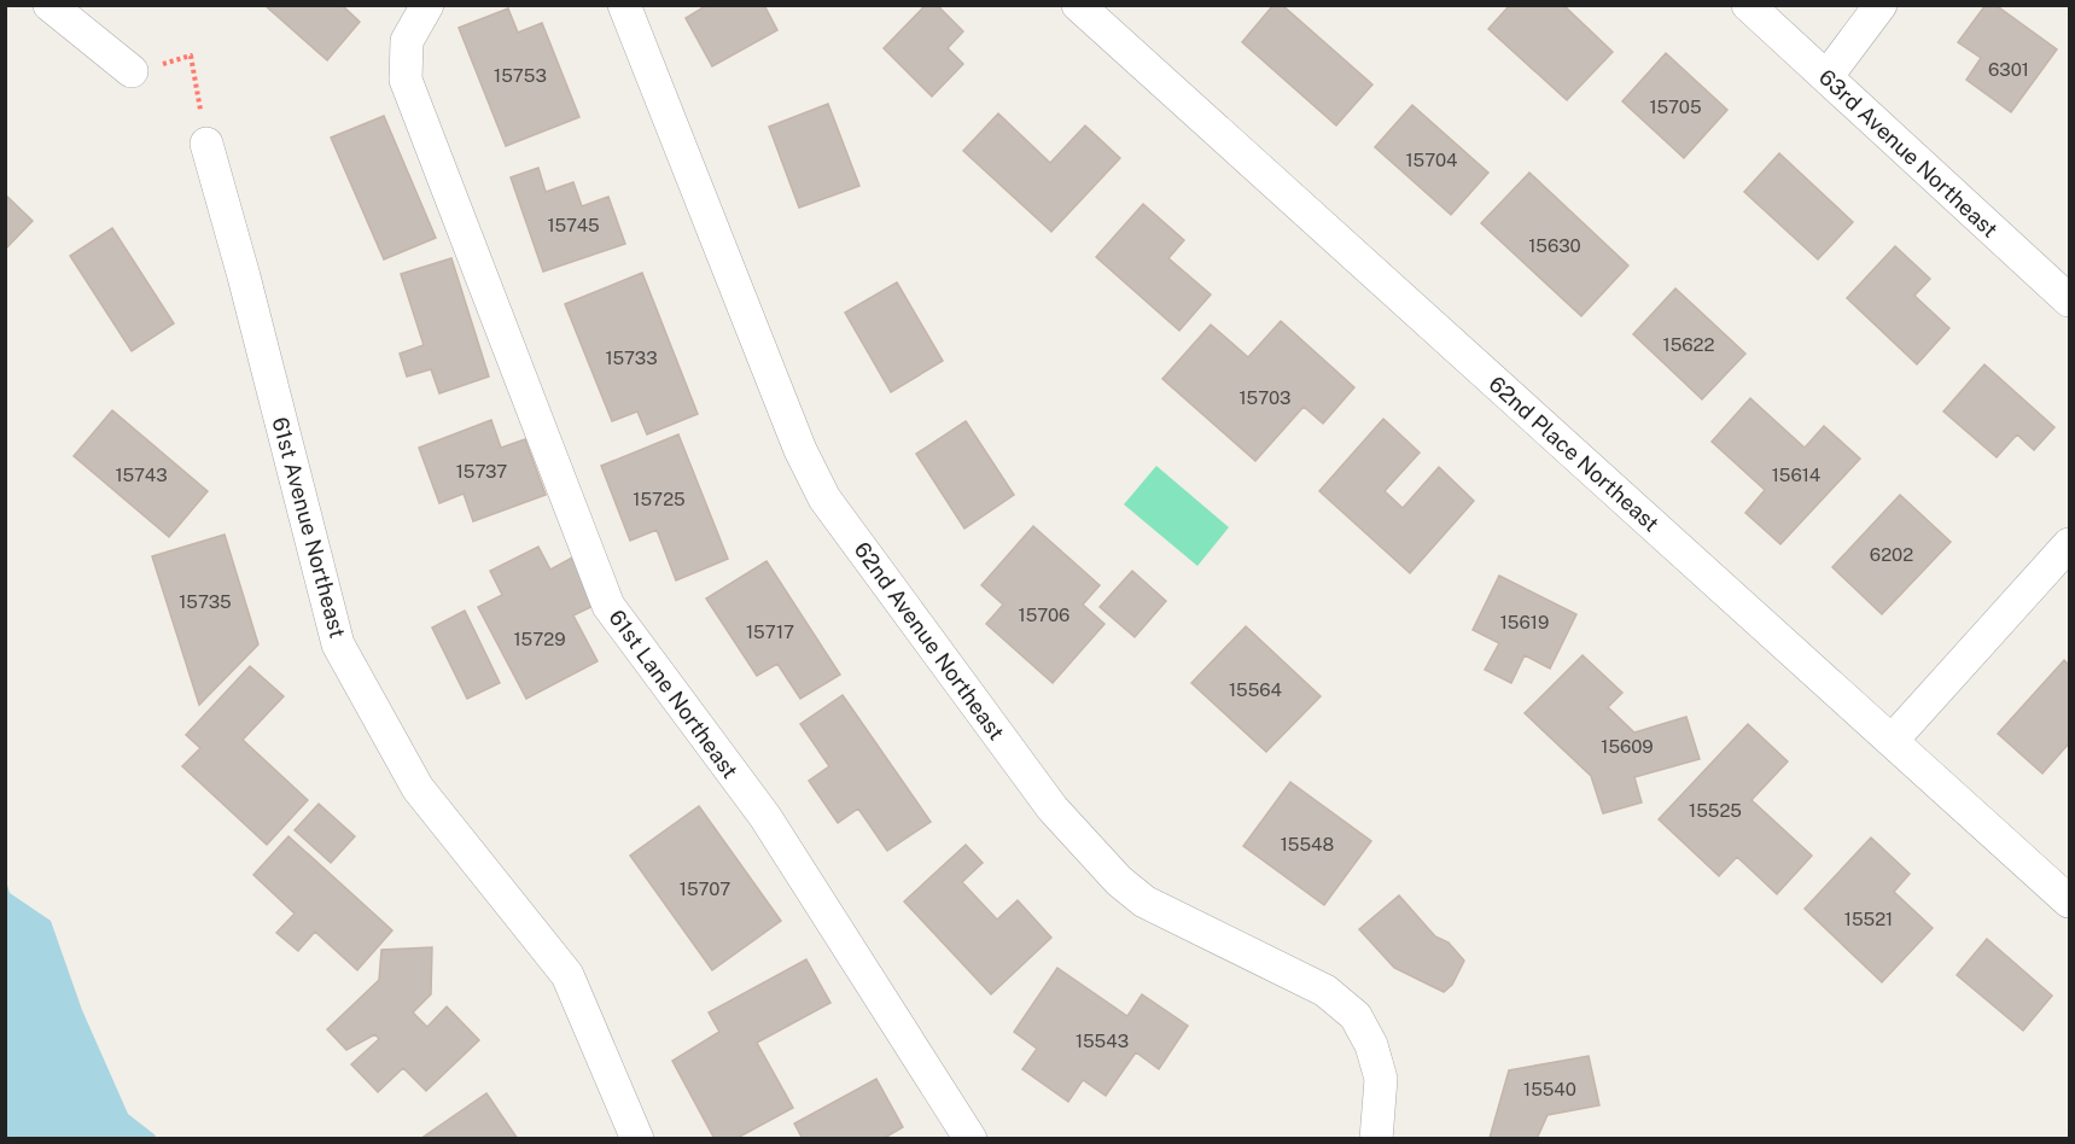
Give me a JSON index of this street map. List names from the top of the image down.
{
  "streets": {
    "street": [
      "63rd Avenue Northeast",
      "62nd Place Northeast",
      "61st Avenue Northeast",
      "62nd Avenue Northeast",
      "61st Lane Northeast"
    ]
  },
  "house_numbers": [
    "6301",
    "15753",
    "15705",
    "15704",
    "15745",
    "15630",
    "15622",
    "15733",
    "15703",
    "15737",
    "15743",
    "15614",
    "15725",
    "6202",
    "15735",
    "15706",
    "15619",
    "15717",
    "15729",
    "15564",
    "15609",
    "15525",
    "15548",
    "15707",
    "15521",
    "15543",
    "15540"
  ]
}
